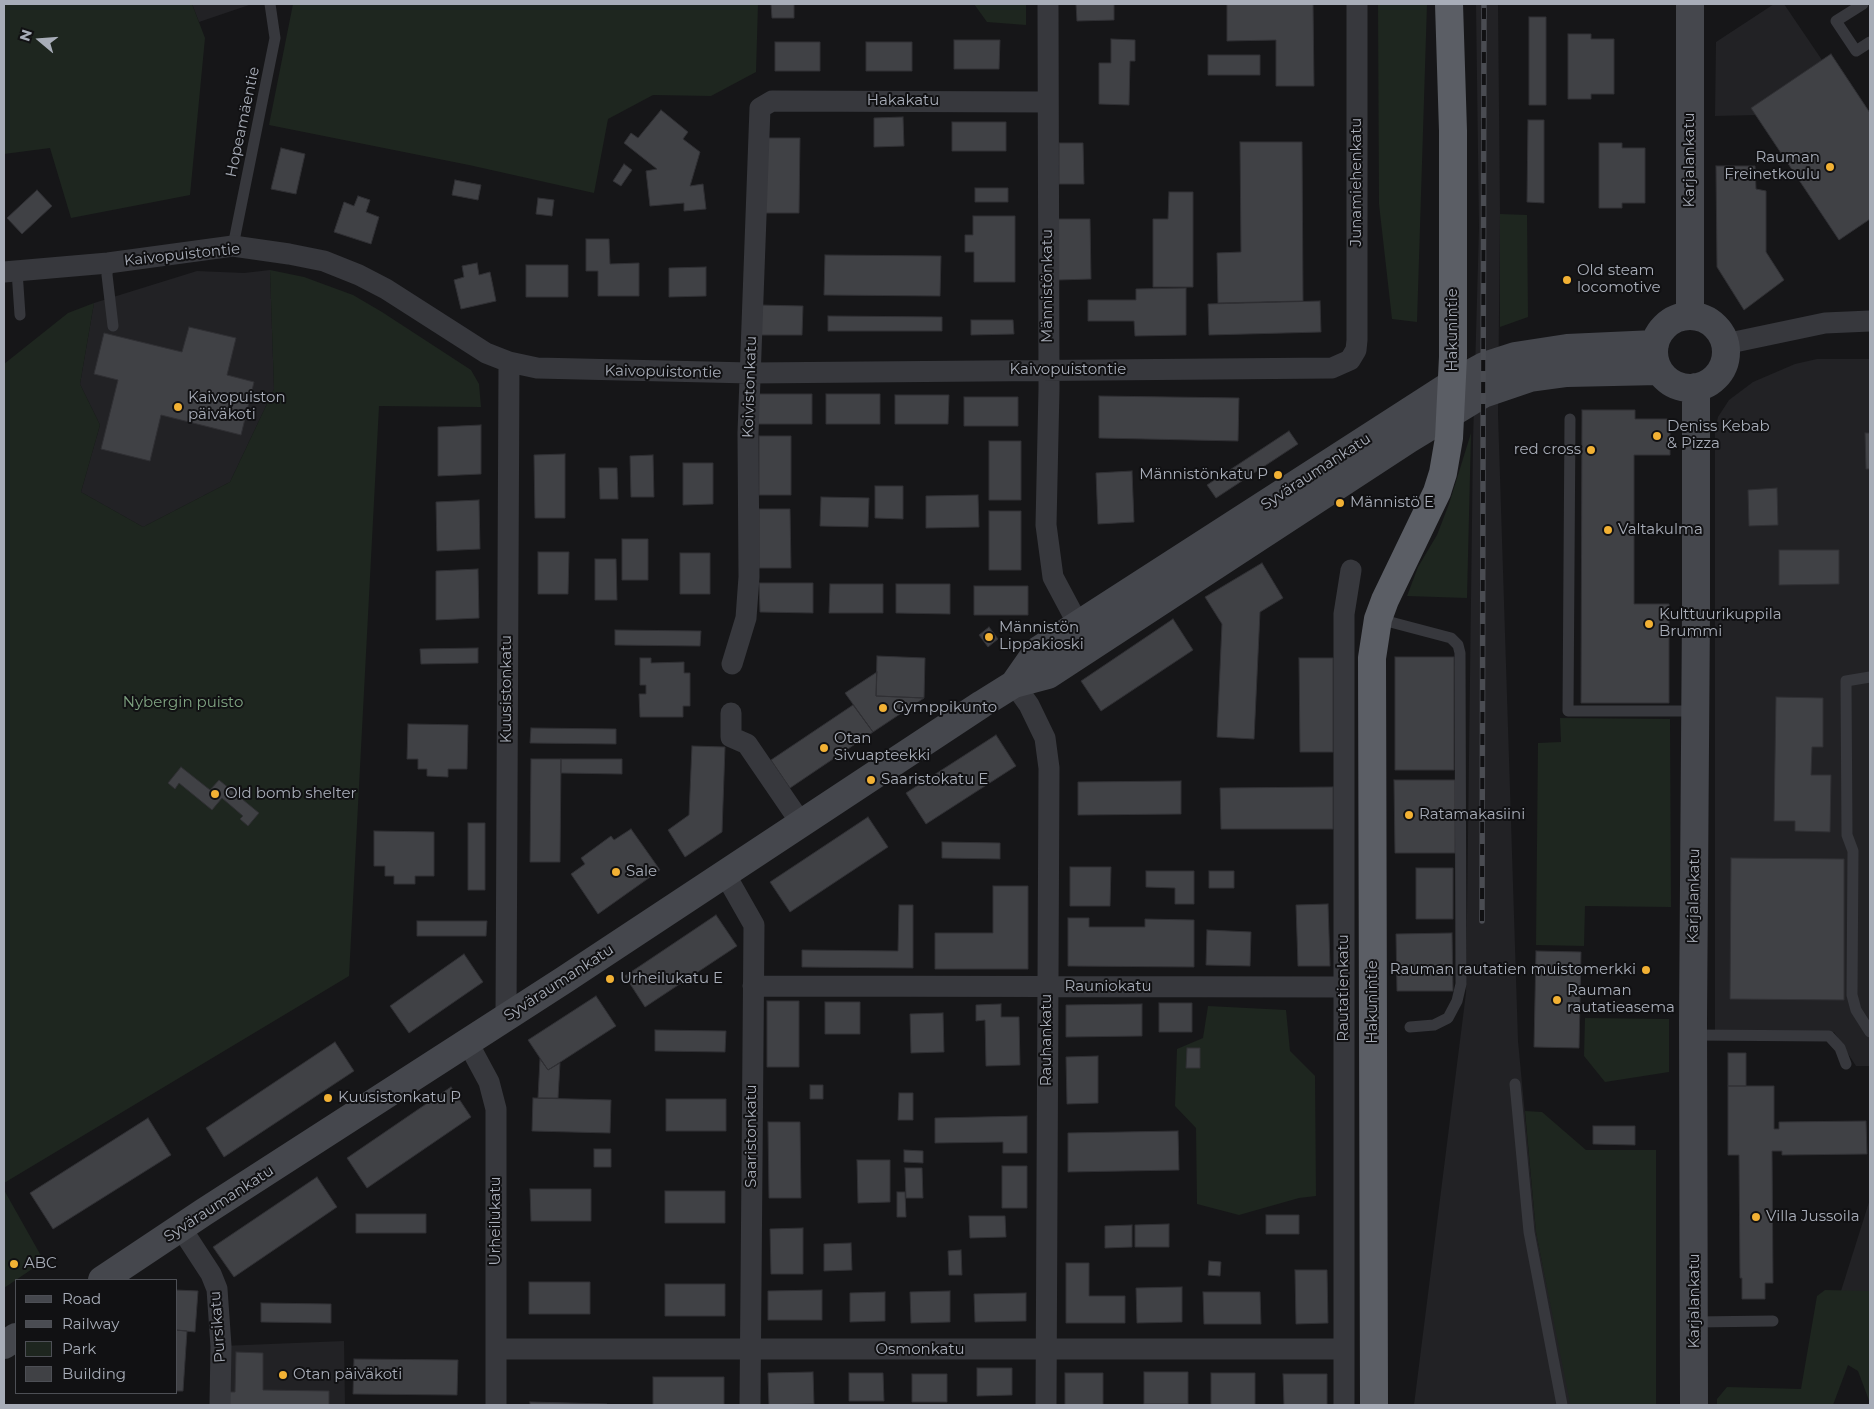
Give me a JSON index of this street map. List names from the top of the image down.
{
  "streets": {
    "highway": ["Hakunintie"],
    "main road": ["Karjalankatu", "Syväraumankatu"],
    "street": [
      "Hakakatu",
      "Junamiehenkatu",
      "Kaivopuistontie",
      "Männistönkatu",
      "Koivistonkatu",
      "Kuusistonkatu",
      "Rauniokatu",
      "Rautatienkatu",
      "Rauhankatu",
      "Saaristonkatu",
      "Urheilukatu",
      "Pursikatu",
      "Osmonkatu"
    ],
    "lane": ["Hopeamäentie"]
  },
  "crossings": [
    ["Hakakatu", "Männistönkatu"],
    ["Hakakatu", "Koivistonkatu"],
    ["Hopeamäentie", "Kaivopuistontie"],
    ["Karjalankatu", "Syväraumankatu"],
    ["Junamiehenkatu", "Kaivopuistontie"],
    ["Kaivopuistontie", "Männistönkatu"],
    ["Kaivopuistontie", "Koivistonkatu"],
    ["Kaivopuistontie", "Kuusistonkatu"],
    ["Männistönkatu", "Syväraumankatu"],
    ["Hakunintie", "Syväraumankatu"],
    ["Syväraumankatu", "Kuusistonkatu"],
    ["Syväraumankatu", "Rauhankatu"],
    ["Syväraumankatu", "Saaristonkatu"],
    ["Syväraumankatu", "Urheilukatu"],
    ["Syväraumankatu", "Pursikatu"],
    ["Rauniokatu", "Rautatienkatu"],
    ["Rauniokatu", "Rauhankatu"],
    ["Rauniokatu", "Saaristonkatu"],
    ["Rautatienkatu", "Osmonkatu"],
    ["Rauhankatu", "Osmonkatu"],
    ["Saaristonkatu", "Osmonkatu"],
    ["Urheilukatu", "Osmonkatu"]
  ],
  "parks": ["Nybergin puisto"],
  "places": [
    "Rauman Freinetkoulu",
    "Old steam locomotive",
    "Kaivopuiston päiväkoti",
    "Deniss Kebab & Pizza",
    "red cross",
    "Männistönkatu P",
    "Männistö E",
    "Valtakulma",
    "Kulttuurikuppila Brummi",
    "Männistön Lippakioski",
    "Gymppikunto",
    "Otan Sivuapteekki",
    "Saaristokatu E",
    "Old bomb shelter",
    "Ratamakasiini",
    "Sale",
    "Rauman rautatien muistomerkki",
    "Urheilukatu E",
    "Rauman rautatieasema",
    "Kuusistonkatu P",
    "Villa Jussoila",
    "ABC",
    "Otan päiväkoti"
  ],
  "legend": [
    "Road",
    "Railway",
    "Park",
    "Building"
  ],
  "north": "left"
}
